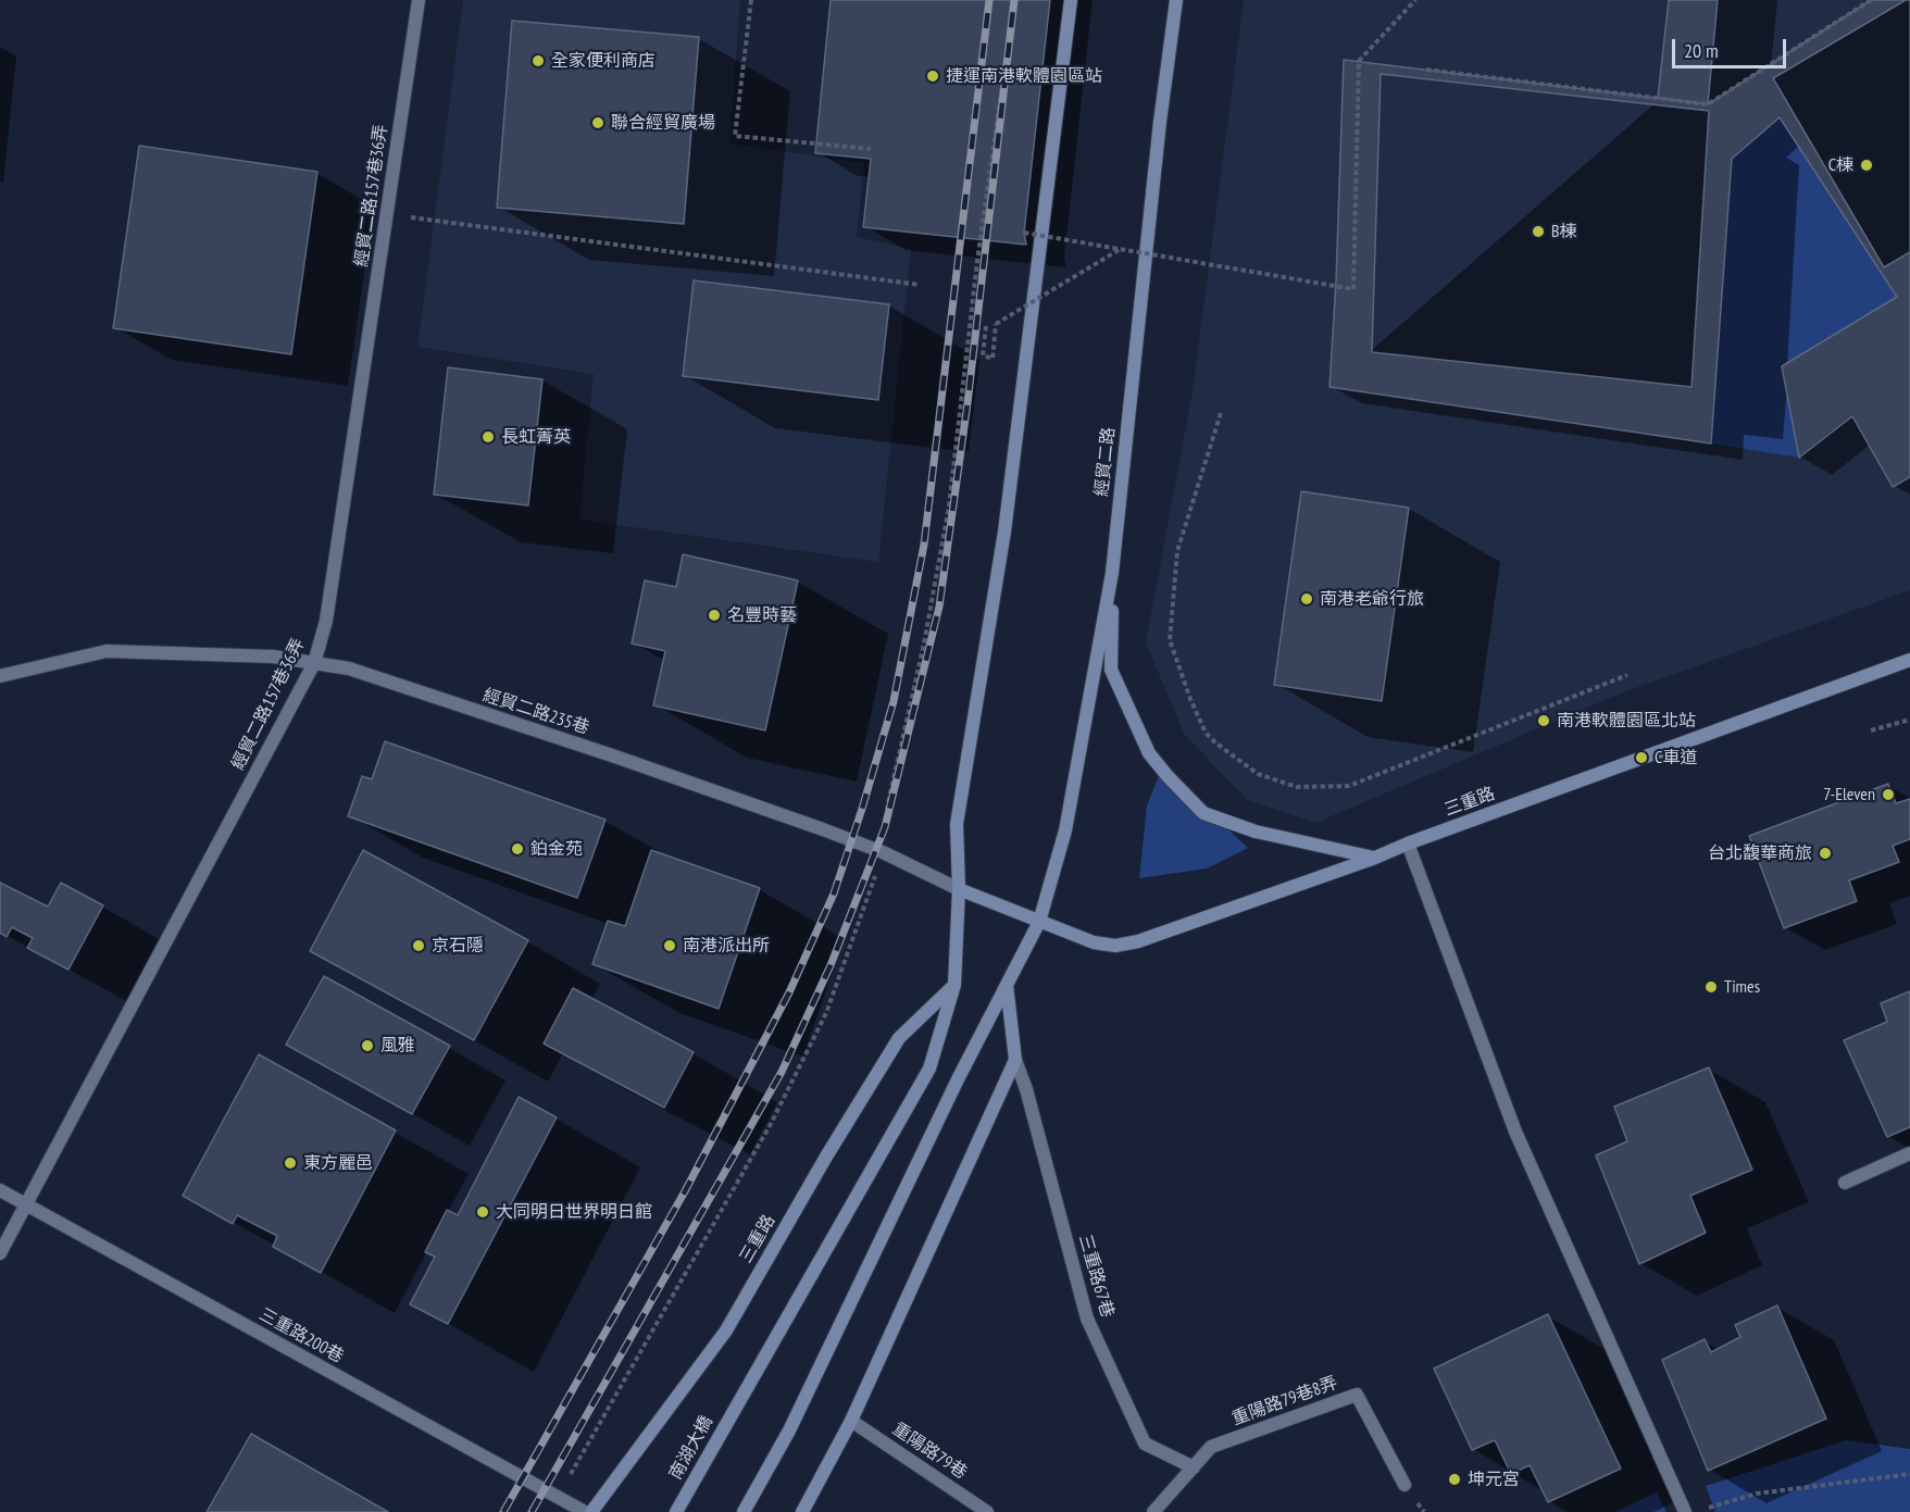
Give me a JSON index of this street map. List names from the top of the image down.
{
  "streets": {
    "main road": [
      "經貿二路",
      "經貿二路235巷",
      "三重路",
      "南湖大橋"
    ],
    "street": [
      "經貿二路157巷36弄",
      "三重路67巷",
      "三重路200巷",
      "重陽路79巷8弄",
      "重陽路79巷"
    ]
  },
  "crossings": [
    ["經貿二路157巷36弄", "經貿二路235巷"],
    ["經貿二路157巷36弄", "三重路200巷"],
    ["經貿二路", "經貿二路235巷"],
    ["經貿二路", "三重路"],
    ["經貿二路235巷", "三重路"],
    ["經貿二路235巷", "南湖大橋"],
    ["三重路", "南湖大橋"],
    ["三重路67巷", "重陽路79巷8弄"]
  ],
  "places": [
    "全家便利商店",
    "捷運南港軟體園區站",
    "聯合經貿廣場",
    "C棟",
    "B棟",
    "長虹菁英",
    "南港老爺行旅",
    "名豐時藝",
    "南港軟體園區北站",
    "C車道",
    "7-Eleven",
    "鉑金苑",
    "台北馥華商旅",
    "京石隱",
    "南港派出所",
    "Times",
    "風雅",
    "東方麗邑",
    "大同明日世界明日館",
    "坤元宮"
  ],
  "scale_bar": "20 m"
}
